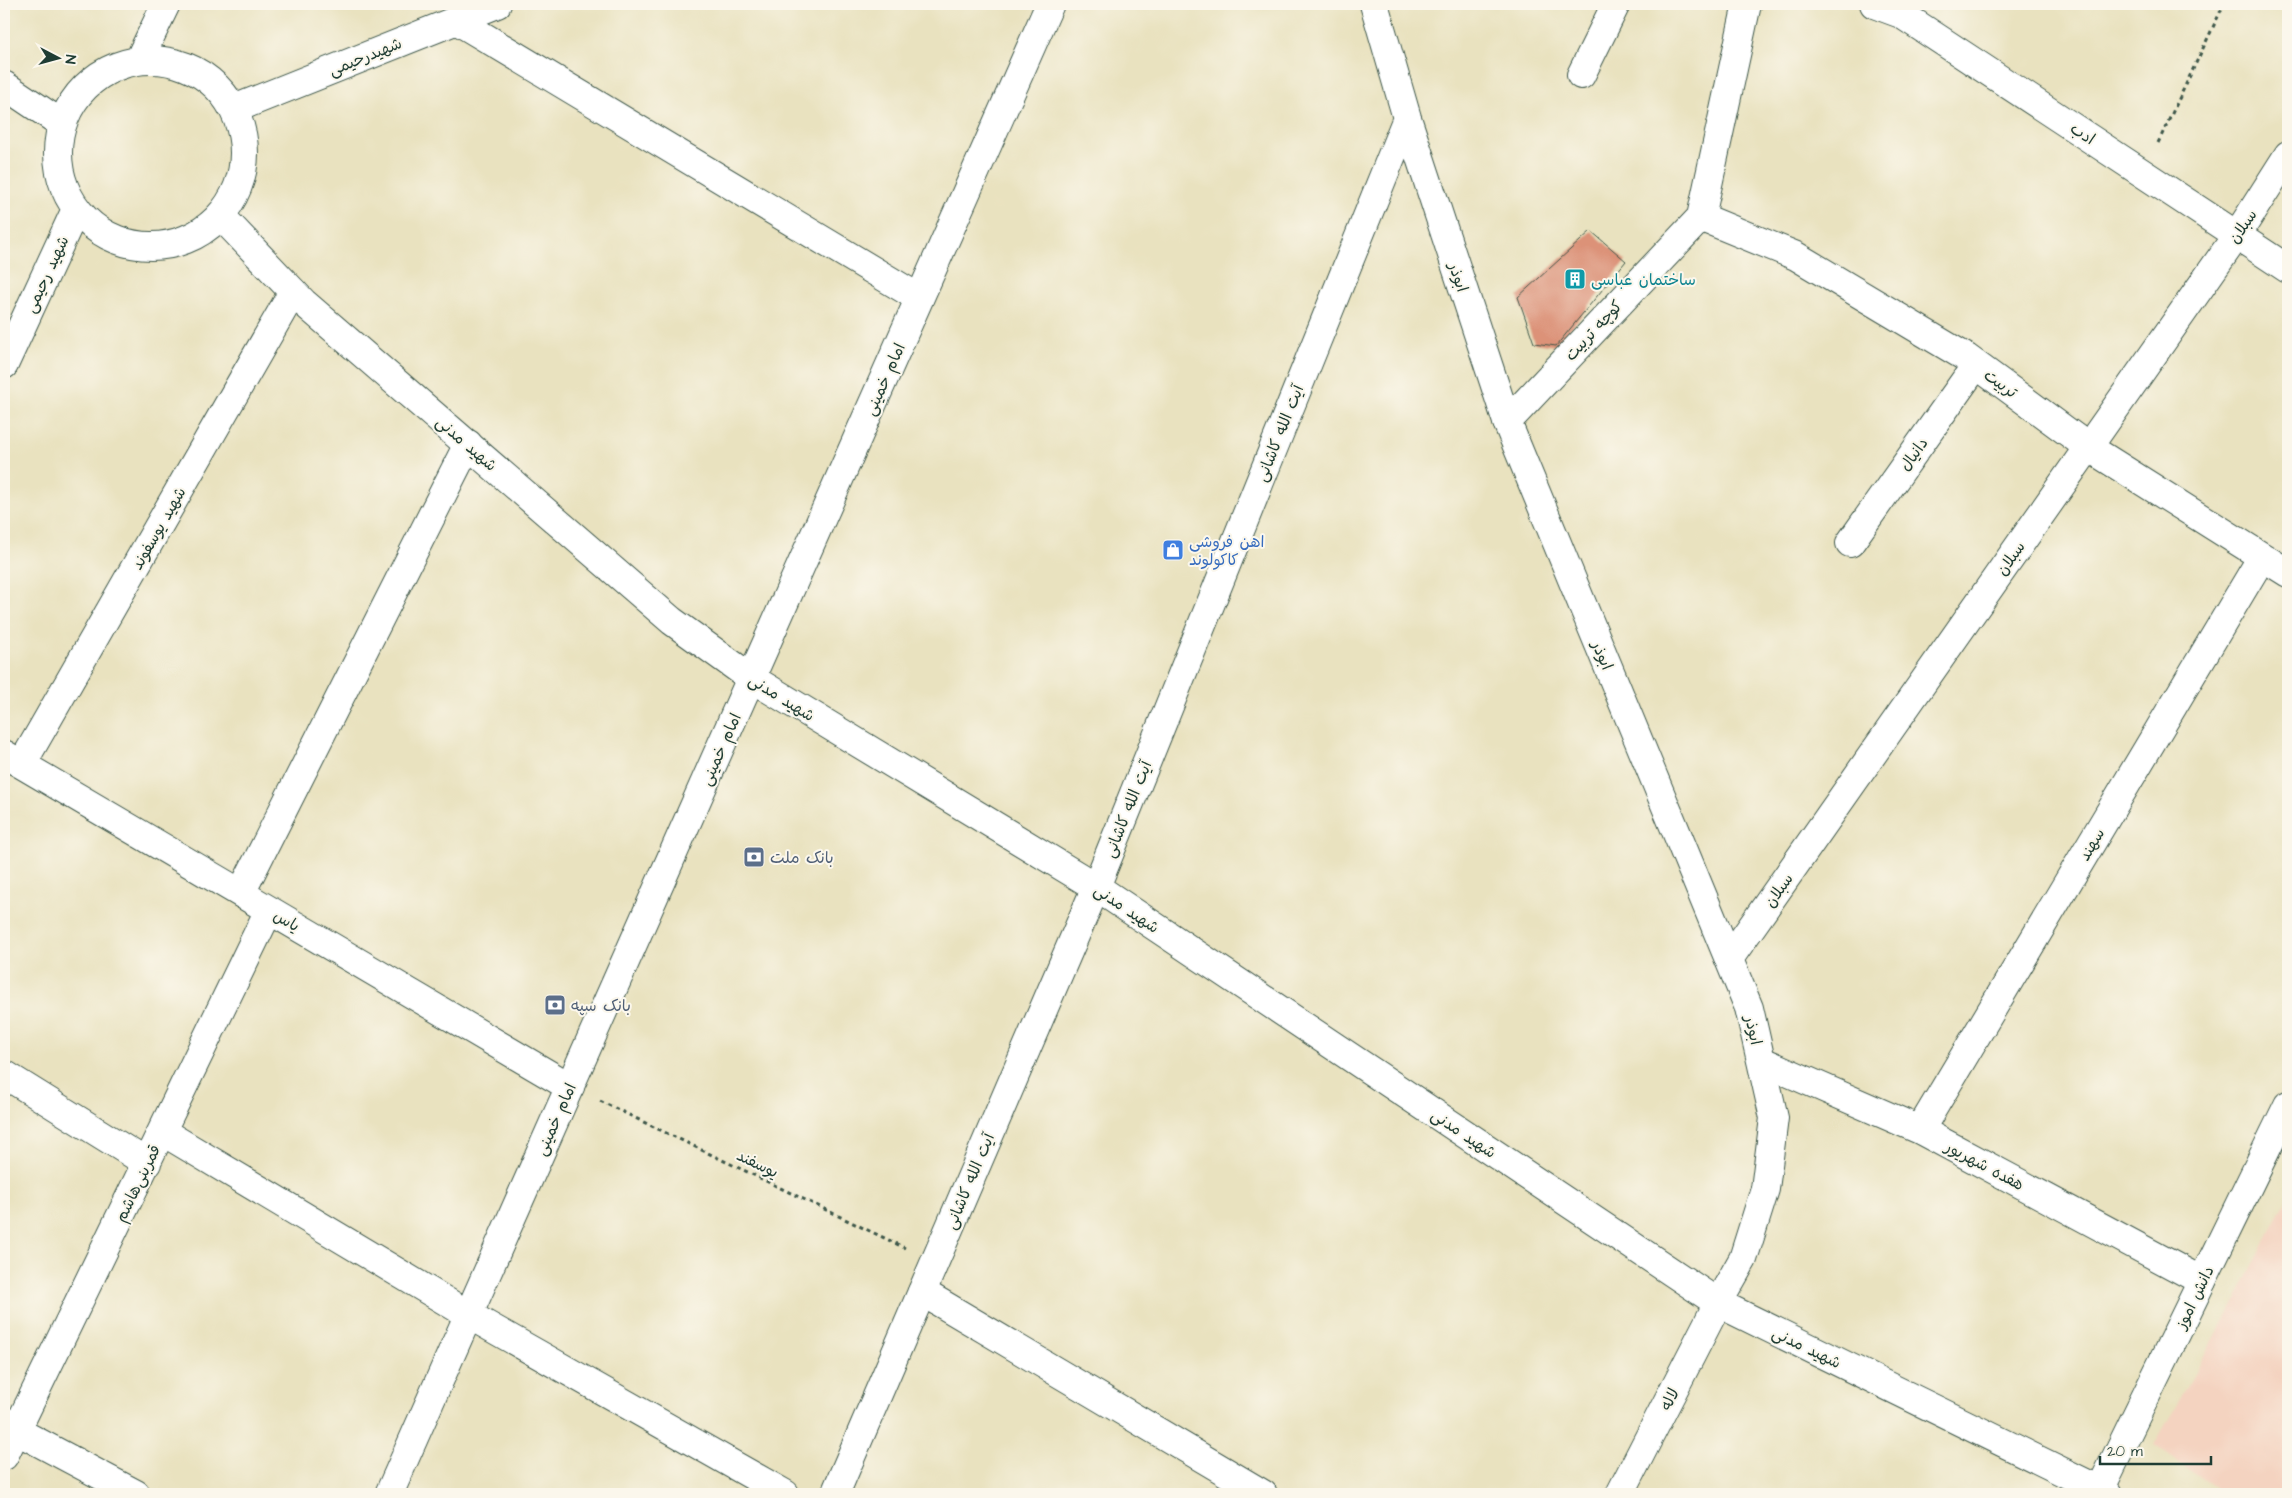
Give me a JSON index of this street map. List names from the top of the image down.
{
  "streets": {
    "street": [
      "شهیدرحیمی",
      "ادب",
      "سبلان",
      "شهید رحیمی",
      "ابوذر",
      "کوچه تربیت",
      "امام خمینی",
      "تربیت",
      "آیت الله کاشانی",
      "شهید مدنی",
      "دانیال",
      "شهید یوسفوند",
      "سهند",
      "یاس",
      "هفده شهریور",
      "قمربنی‌هاشم",
      "دانش اموز",
      "لاله"
    ],
    "path": ["یوسفند"]
  },
  "crossings": [
    ["ادب", "سبلان"],
    ["سبلان", "ابوذر"],
    ["سبلان", "تربیت"],
    ["ابوذر", "کوچه تربیت"],
    ["ابوذر", "آیت الله کاشانی"],
    ["ابوذر", "شهید مدنی"],
    ["ابوذر", "هفده شهریور"],
    ["ابوذر", "لاله"],
    ["کوچه تربیت", "تربیت"],
    ["امام خمینی", "شهید مدنی"],
    ["امام خمینی", "یاس"],
    ["امام خمینی", "یوسفند"],
    ["تربیت", "دانیال"],
    ["تربیت", "سهند"],
    ["آیت الله کاشانی", "شهید مدنی"],
    ["آیت الله کاشانی", "یوسفند"],
    ["شهید مدنی", "شهید یوسفوند"],
    ["شهید مدنی", "دانش اموز"],
    ["شهید مدنی", "لاله"],
    ["شهید یوسفوند", "یاس"],
    ["سهند", "هفده شهریور"],
    ["یاس", "یوسفند"],
    ["یاس", "قمربنی‌هاشم"],
    ["هفده شهریور", "دانش اموز"]
  ],
  "places": {
    "building": ["ساختمان عباسی"],
    "shop": ["اهن فروشی کاکولوند"],
    "bank": ["بانک ملت", "بانک سپه"]
  },
  "scale_bar": "20 m",
  "north": "right"
}
